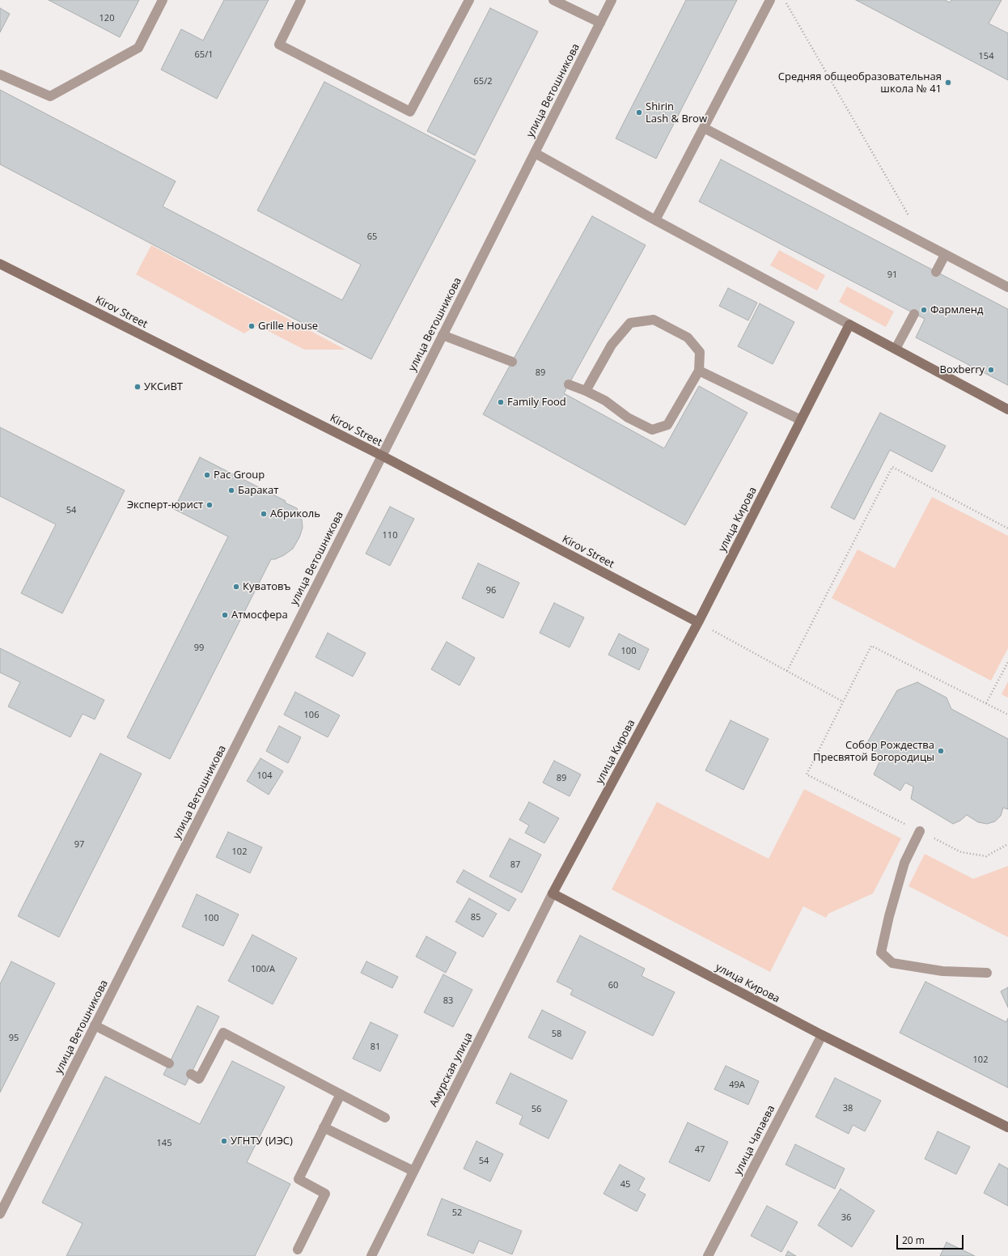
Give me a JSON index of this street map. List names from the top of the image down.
{
  "streets": {
    "street": [
      "улица Ветошникова",
      "Kirov Street",
      "улица Кирова",
      "Амурская улица",
      "улица Чапаева"
    ]
  },
  "crossings": [
    ["улица Ветошникова", "Kirov Street"],
    ["Kirov Street", "улица Кирова"],
    ["улица Кирова", "Амурская улица"],
    ["улица Кирова", "улица Чапаева"]
  ],
  "places": [
    "Средняя общеобразовательная школа № 41",
    "Shirin Lash & Brow",
    "Фармленд",
    "Grille House",
    "Boxberry",
    "УКСиВТ",
    "Family Food",
    "Pac Group",
    "Баракат",
    "Эксперт-юрист",
    "Абриколь",
    "Куватовъ",
    "Атмосфера",
    "Собор Рождества Пресвятой Богородицы",
    "УГНТУ (ИЭС)"
  ],
  "house_numbers": [
    "120",
    "65/1",
    "154",
    "65/2",
    "65",
    "91",
    "89",
    "54",
    "110",
    "96",
    "99",
    "100",
    "106",
    "104",
    "89",
    "97",
    "102",
    "87",
    "85",
    "100",
    "100/А",
    "60",
    "83",
    "58",
    "95",
    "81",
    "102",
    "49А",
    "38",
    "56",
    "145",
    "47",
    "54",
    "45",
    "52",
    "36"
  ],
  "scale_bar": "20 m"
}
